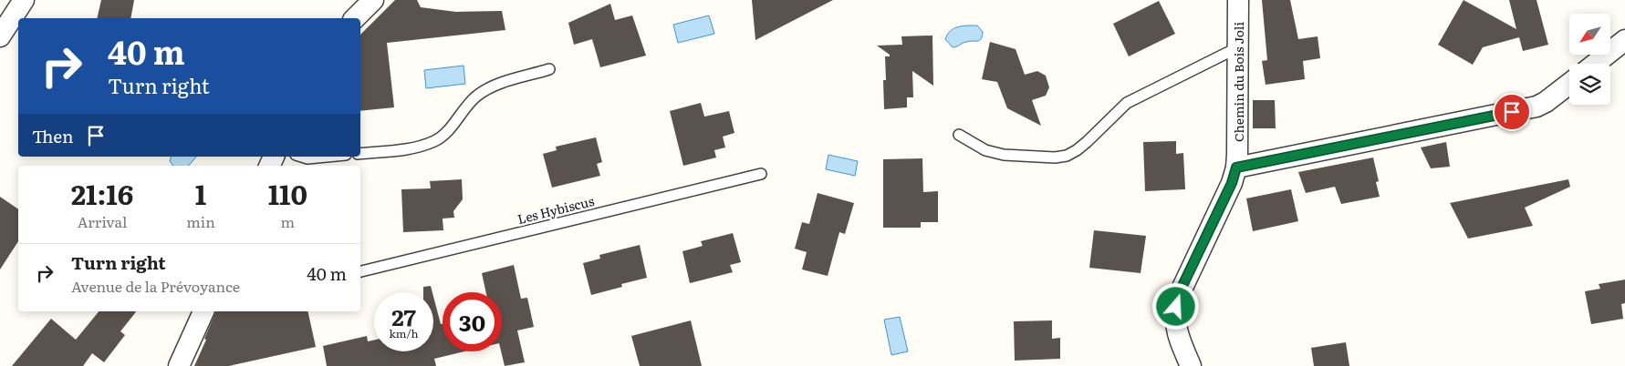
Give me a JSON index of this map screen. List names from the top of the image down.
{
  "streets": {
    "street": ["Chemin du Bois Joli"],
    "lane": ["Les Hybiscus"]
  },
  "north": "bottom left",
  "page": {
    "turn": ["40 m", "Turn right"],
    "then": "Then",
    "eta": [
      "21:16",
      "Arrival",
      "1",
      "min",
      "110",
      "m"
    ],
    "list": [
      {
        "name": "Turn right",
        "note": "Avenue de la Prévoyance",
        "value": "40 m"
      }
    ],
    "speed": "27 km/h",
    "limit": "30"
  }
}
